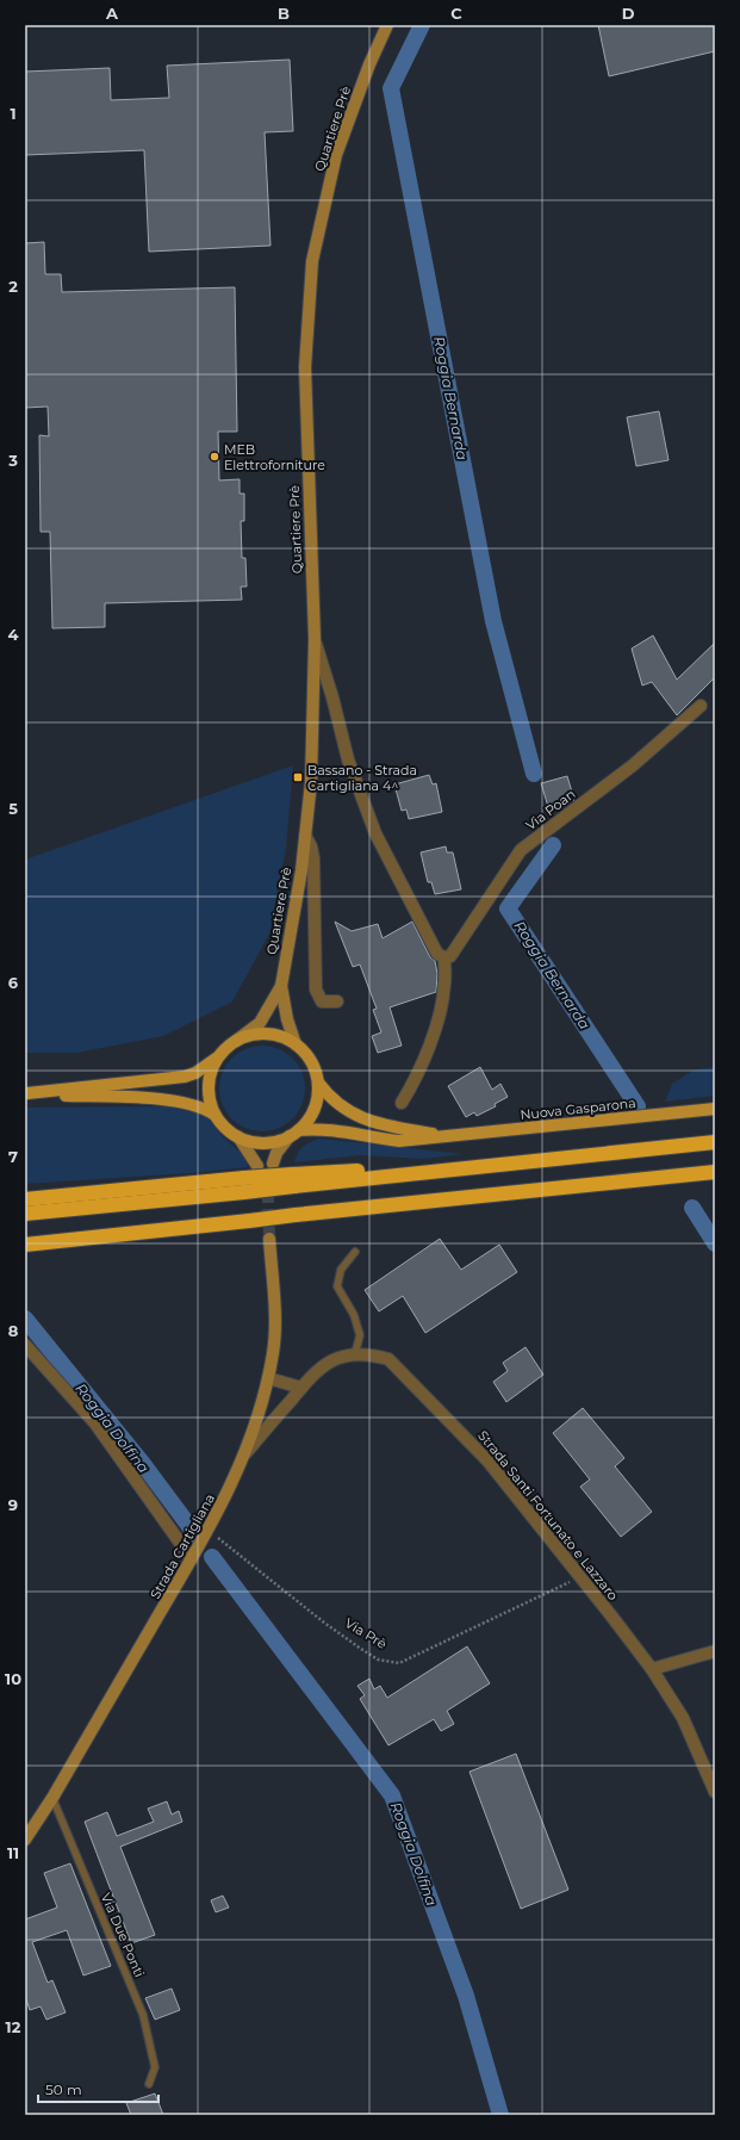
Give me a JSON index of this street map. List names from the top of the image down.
{
  "streets": {
    "main road": ["Nuova Gasparona"],
    "street": [
      "Quartiere Prè",
      "Via Poan",
      "Strada Santi Fortunato e Lazzaro",
      "Strada Cartigliana"
    ],
    "lane": ["Via Due Ponti"],
    "path": ["Via Prè"]
  },
  "crossings": [
    ["Quartiere Prè", "Nuova Gasparona"],
    ["Strada Santi Fortunato e Lazzaro", "Strada Cartigliana"],
    ["Strada Santi Fortunato e Lazzaro", "Via Prè"],
    ["Strada Cartigliana", "Via Prè"],
    ["Strada Cartigliana", "Via Due Ponti"]
  ],
  "water": ["Roggia Bernarda", "Roggia Dolfina"],
  "places": {
    "other": ["MEB Elettroforniture"],
    "transit": ["Bassano - Strada Cartigliana 4^"]
  },
  "scale_bar": "50 m",
  "grid": {
    "columns": [
      "A",
      "B",
      "C",
      "D"
    ],
    "rows": [
      "1",
      "2",
      "3",
      "4",
      "5",
      "6",
      "7",
      "8",
      "9",
      "10",
      "11",
      "12"
    ]
  }
}
